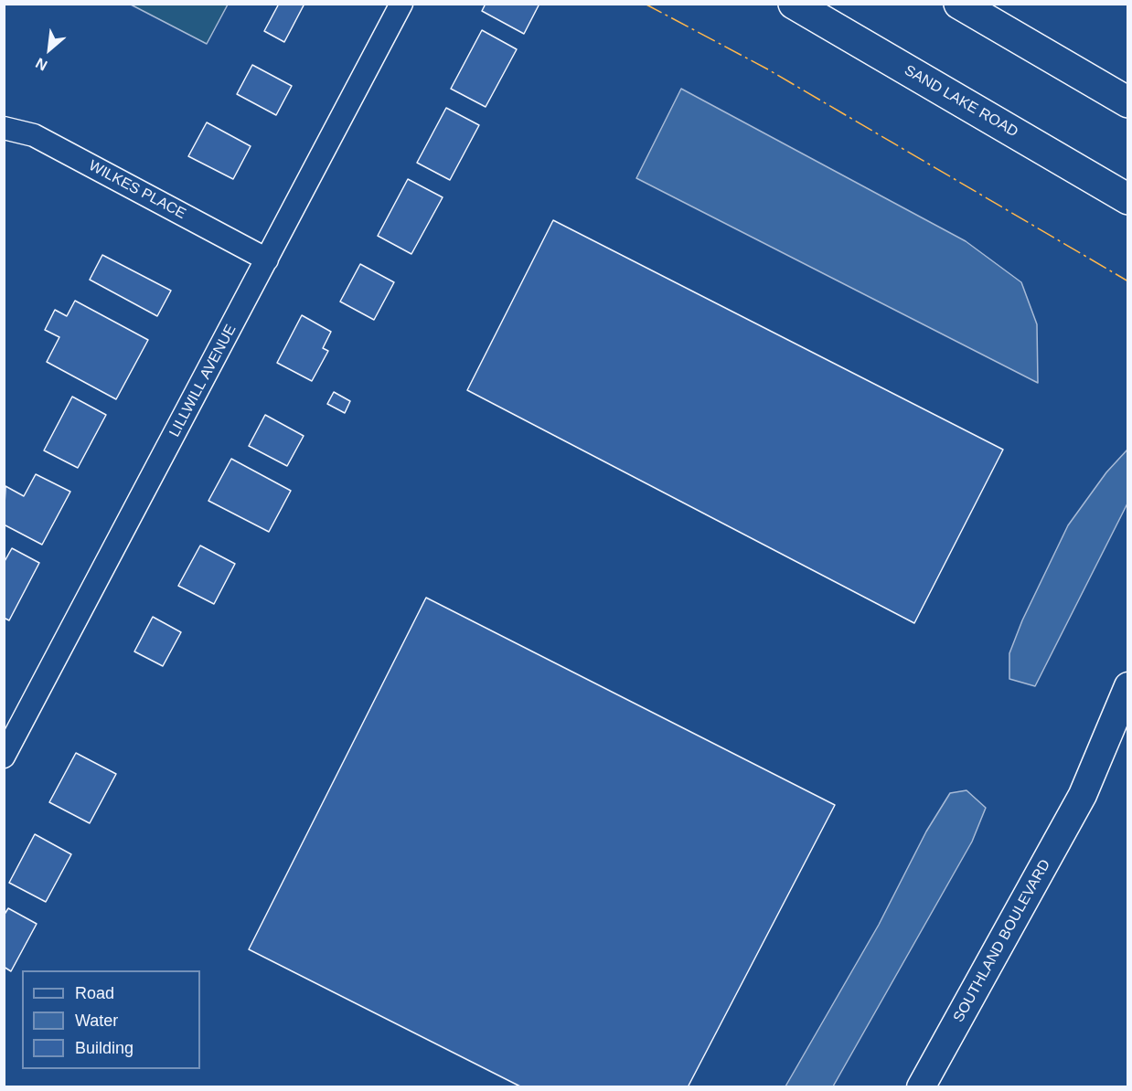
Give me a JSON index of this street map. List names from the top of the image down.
{
  "streets": {
    "main road": ["SAND LAKE ROAD"],
    "street": ["WILKES PLACE", "LILLWILL AVENUE", "SOUTHLAND BOULEVARD"]
  },
  "crossings": [
    ["WILKES PLACE", "LILLWILL AVENUE"]
  ],
  "legend": ["Road", "Water", "Building"],
  "north": "bottom left"
}
